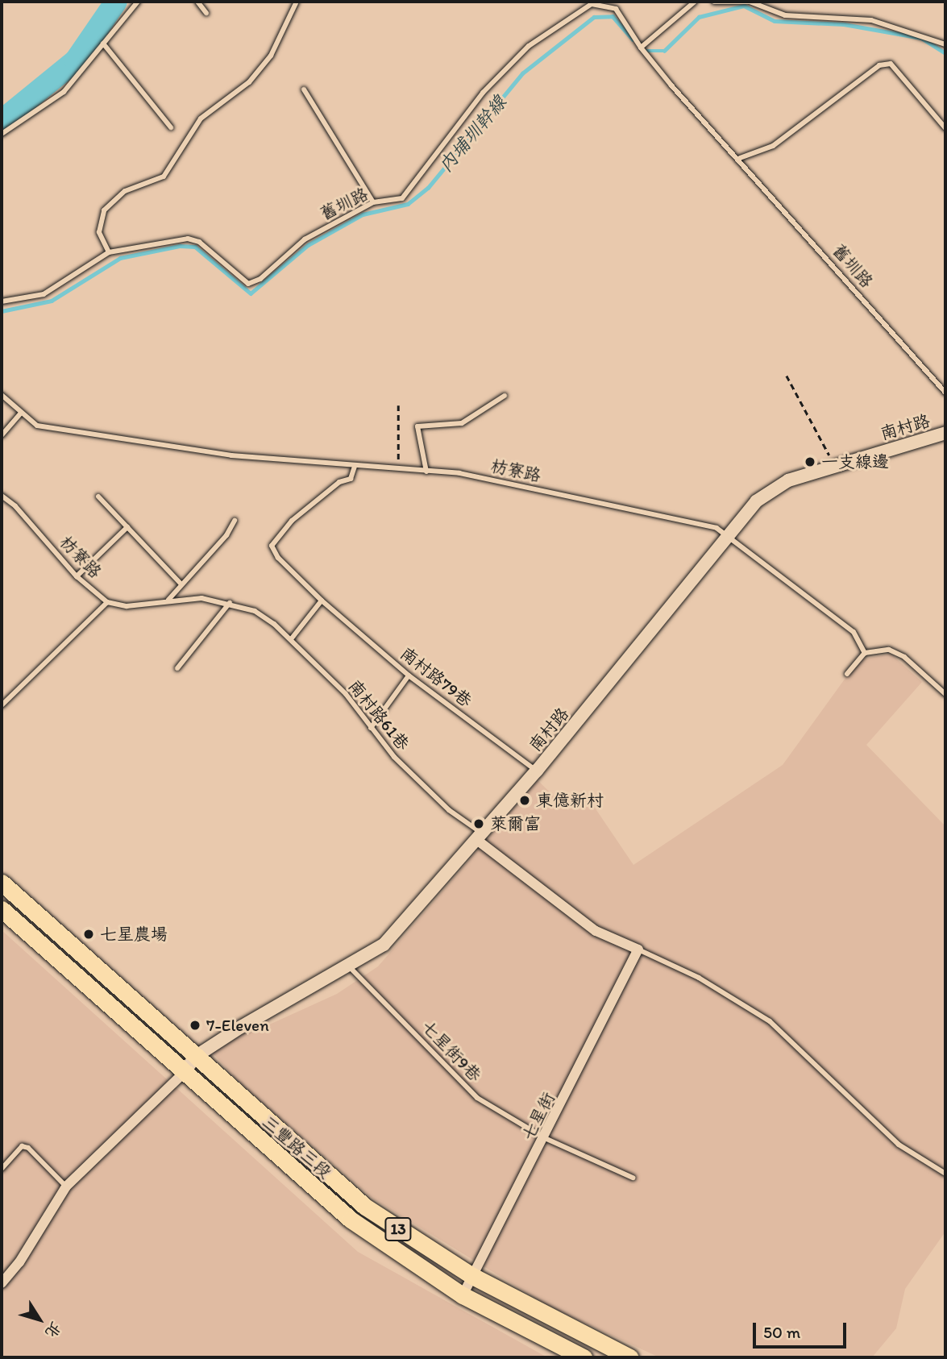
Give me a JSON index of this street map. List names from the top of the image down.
{
  "streets": {
    "main road": ["三豐路三段", "13"],
    "street": ["南村路", "七星街"],
    "lane": [
      "舊圳路",
      "枋寮路",
      "南村路79巷",
      "南村路61巷",
      "七星街9巷"
    ]
  },
  "crossings": [
    ["南村路", "枋寮路"],
    ["南村路", "南村路79巷"],
    ["南村路", "南村路61巷"],
    ["南村路", "七星街9巷"],
    ["南村路", "三豐路三段"],
    ["枋寮路", "南村路79巷"],
    ["枋寮路", "南村路61巷"],
    ["七星街9巷", "七星街"],
    ["七星街", "三豐路三段"]
  ],
  "water": ["內埔圳幹線"],
  "places": [
    "一支線邊",
    "東億新村",
    "萊爾富",
    "七星農場",
    "7-Eleven"
  ],
  "scale_bar": "50 m",
  "north": "bottom right"
}
